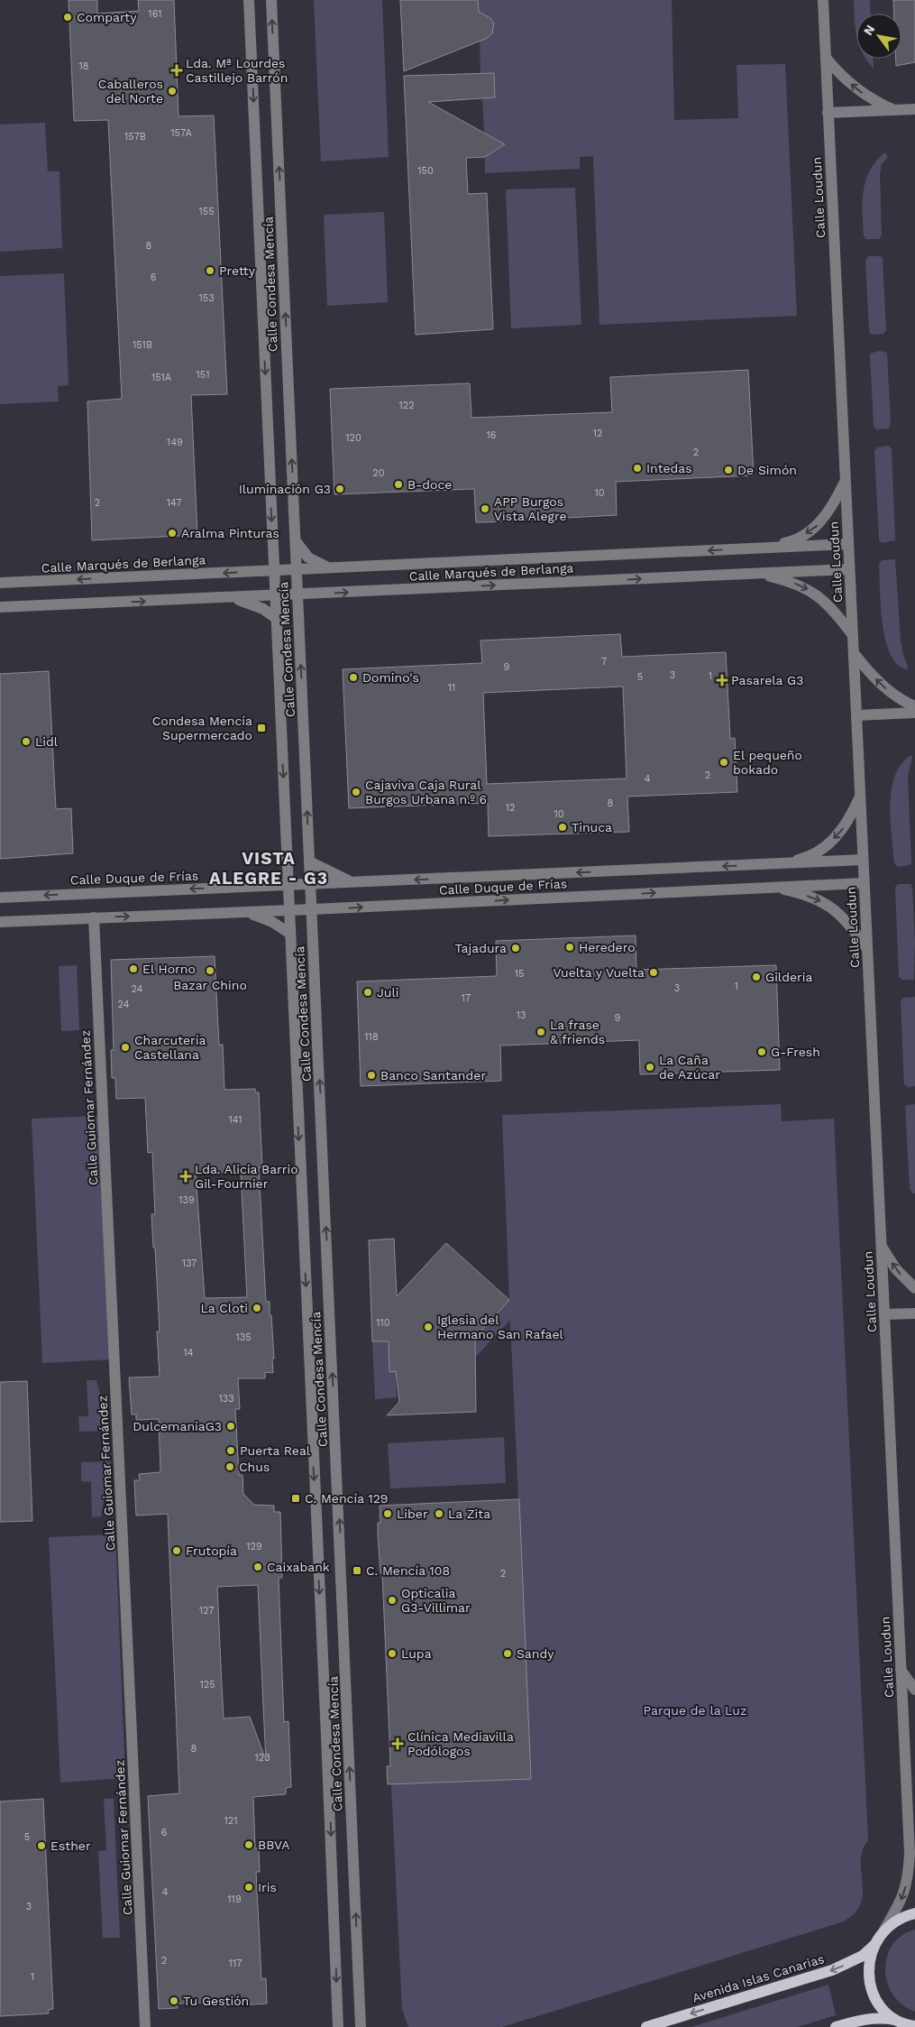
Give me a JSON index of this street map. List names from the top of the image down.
{
  "streets": {
    "main road": ["Avenida Islas Canarias"],
    "street": [
      "Calle Loudun",
      "Calle Condesa Mencía",
      "Calle Marqués de Berlanga",
      "Calle Duque de Frías",
      "Calle Guiomar Fernández"
    ]
  },
  "crossings": [
    ["Calle Loudun", "Calle Marqués de Berlanga"],
    ["Calle Loudun", "Calle Duque de Frías"],
    ["Calle Condesa Mencía", "Calle Marqués de Berlanga"],
    ["Calle Condesa Mencía", "Calle Duque de Frías"],
    ["Calle Duque de Frías", "Calle Guiomar Fernández"]
  ],
  "one_way": ["Avenida Islas Canarias"],
  "districts": ["VISTA ALEGRE - G3"],
  "parks": ["Parque de la Luz"],
  "places": {
    "other": [
      "Comparty",
      "Caballeros del Norte",
      "Pretty",
      "Intedas",
      "De Simón",
      "B-doce",
      "Iluminación G3",
      "APP Burgos Vista Alegre",
      "Aralma Pinturas",
      "Domino's",
      "Lidl",
      "El pequeño bokado",
      "Cajaviva Caja Rural Burgos Urbana n.º 6",
      "Tinuca",
      "Heredero",
      "Tajadura",
      "El Horno",
      "Bazar Chino",
      "Vuelta y Vuelta",
      "Gilderia",
      "Juli",
      "La frase & friends",
      "Charcutería Castellana",
      "G-Fresh",
      "La Caña de Azúcar",
      "Banco Santander",
      "La Cloti",
      "Iglesia del Hermano San Rafael",
      "DulcemaniaG3",
      "Puerta Real",
      "Chus",
      "Liber",
      "La Zita",
      "Frutopía",
      "Caixabank",
      "Opticalia G3-Villimar",
      "Lupa",
      "Sandy",
      "BBVA",
      "Esther",
      "Iris",
      "Tu Gestión"
    ],
    "health": [
      "Lda. Mª Lourdes Castillejo Barrón",
      "Pasarela G3",
      "Lda. Alicia Barrio Gil-Fournier",
      "Clínica Mediavilla Podólogos"
    ],
    "transit": ["Condesa Mencía Supermercado", "C. Mencía 129", "C. Mencía 108"]
  },
  "house_numbers": [
    "161",
    "18",
    "157A",
    "157B",
    "150",
    "155",
    "8",
    "6",
    "153",
    "151B",
    "151",
    "151A",
    "122",
    "12",
    "16",
    "120",
    "149",
    "2",
    "20",
    "10",
    "2",
    "147",
    "7",
    "9",
    "3",
    "1",
    "5",
    "11",
    "2",
    "4",
    "8",
    "12",
    "10",
    "15",
    "1",
    "3",
    "24",
    "17",
    "24",
    "13",
    "9",
    "118",
    "141",
    "139",
    "137",
    "110",
    "135",
    "14",
    "133",
    "129",
    "2",
    "127",
    "125",
    "8",
    "123",
    "121",
    "6",
    "5",
    "4",
    "119",
    "3",
    "2",
    "117",
    "1"
  ],
  "north": "top left"
}
